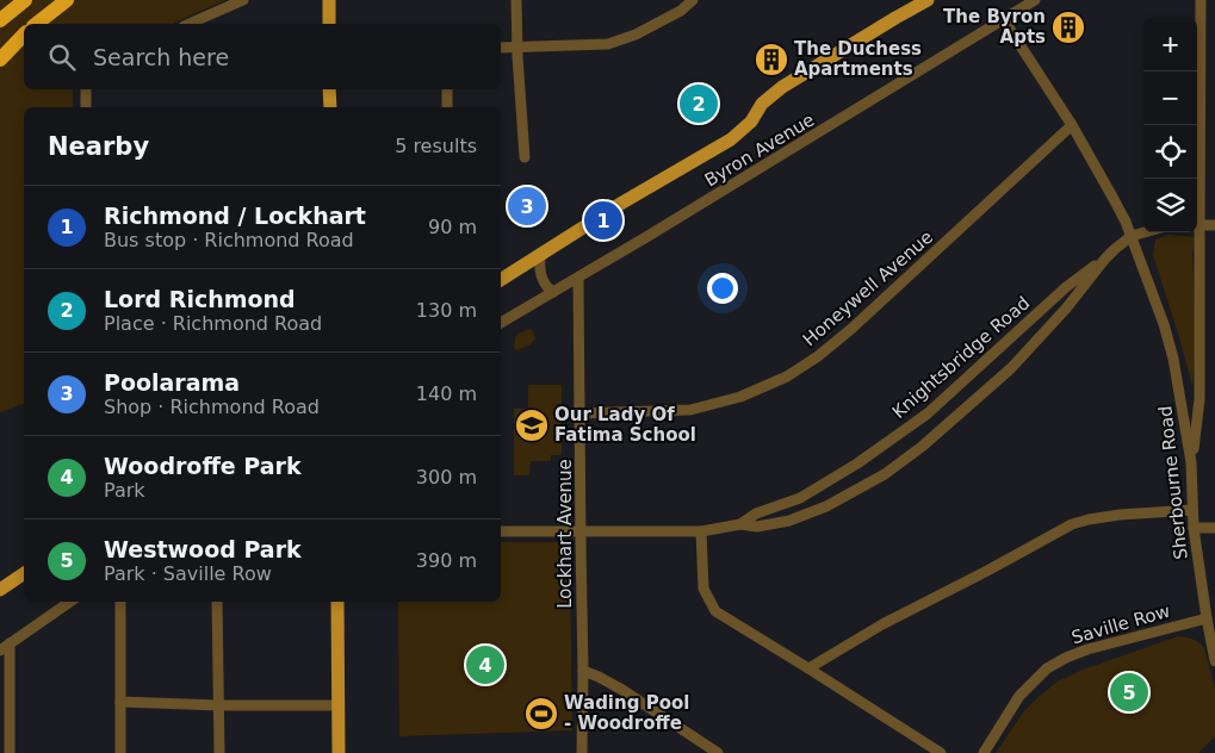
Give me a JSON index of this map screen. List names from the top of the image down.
{
  "streets": {
    "street": [
      "Byron Avenue",
      "Honeywell Avenue",
      "Knightsbridge Road",
      "Sherbourne Road",
      "Lockhart Avenue",
      "Saville Row"
    ]
  },
  "crossings": [
    ["Byron Avenue", "Sherbourne Road"],
    ["Byron Avenue", "Lockhart Avenue"],
    ["Honeywell Avenue", "Sherbourne Road"],
    ["Honeywell Avenue", "Lockhart Avenue"],
    ["Knightsbridge Road", "Sherbourne Road"],
    ["Knightsbridge Road", "Lockhart Avenue"],
    ["Sherbourne Road", "Saville Row"]
  ],
  "places": {
    "building": ["The Byron Apts", "The Duchess Apartments"],
    "school or university": ["Our Lady Of Fatima School"],
    "sports": ["Wading Pool - Woodroffe"]
  },
  "page": {
    "map_buttons": ["+", "−"],
    "search": "Search here",
    "pins": [
      "2",
      "3",
      "1",
      "4",
      "5"
    ],
    "heading": ["Nearby", "5 results"],
    "list": [
      {
        "mark": "1",
        "name": "Richmond / Lockhart",
        "note": "Bus stop · Richmond Road",
        "value": "90 m"
      },
      {
        "mark": "2",
        "name": "Lord Richmond",
        "note": "Place · Richmond Road",
        "value": "130 m"
      },
      {
        "mark": "3",
        "name": "Poolarama",
        "note": "Shop · Richmond Road",
        "value": "140 m"
      },
      {
        "mark": "4",
        "name": "Woodroffe Park",
        "note": "Park",
        "value": "300 m"
      },
      {
        "mark": "5",
        "name": "Westwood Park",
        "note": "Park · Saville Row",
        "value": "390 m"
      }
    ]
  }
}
